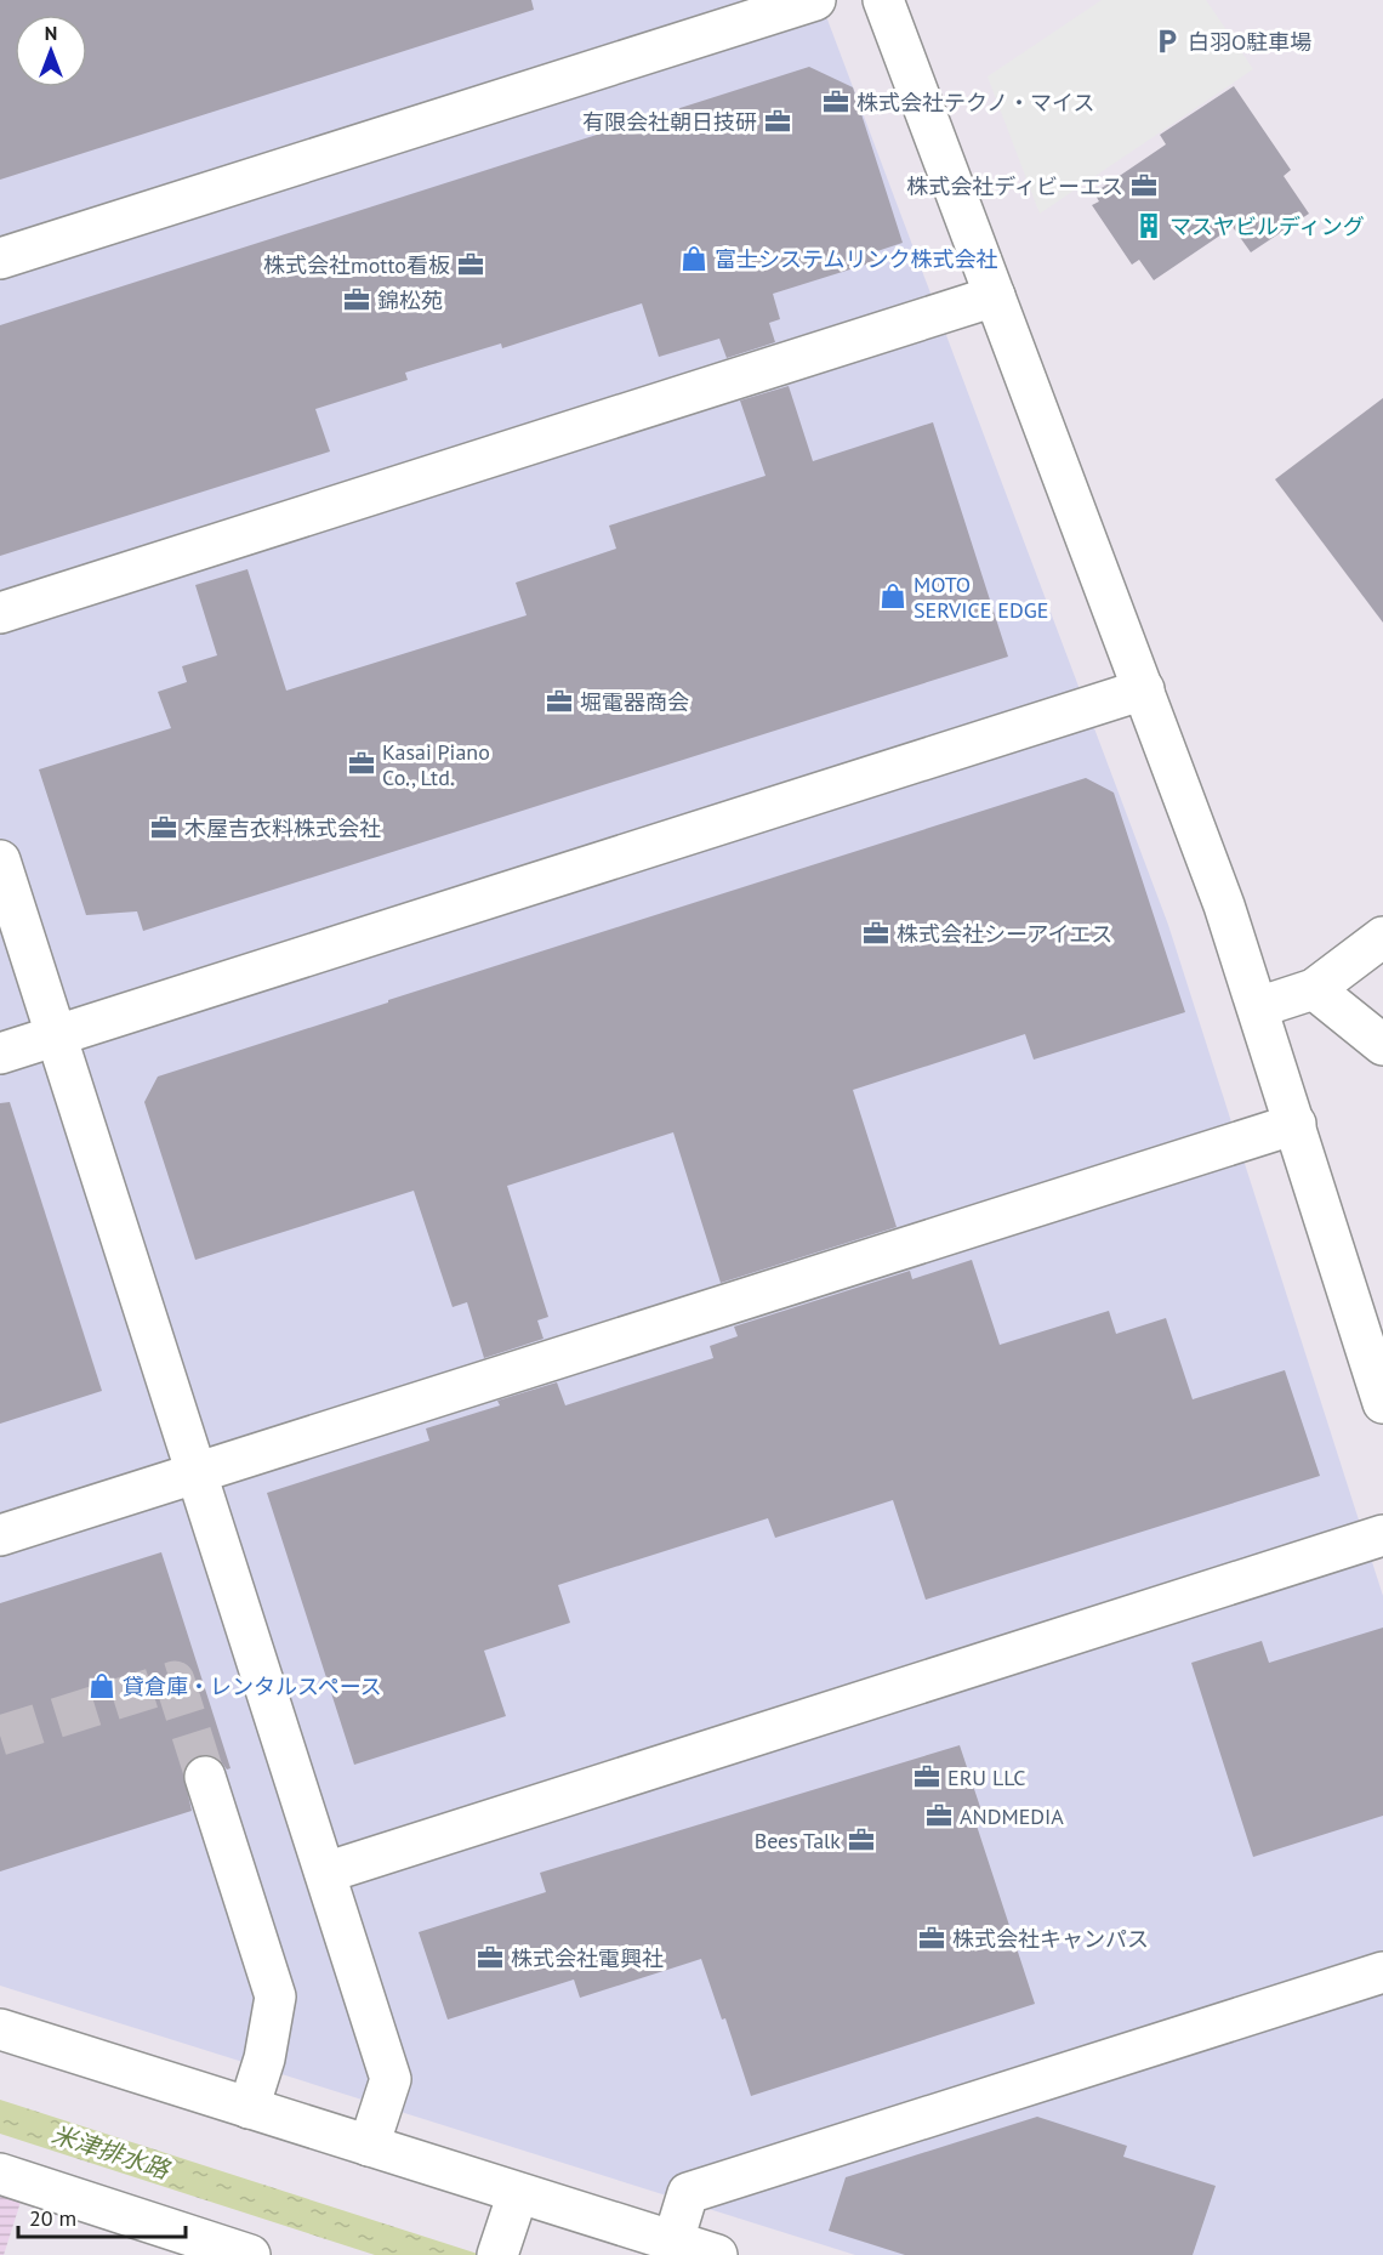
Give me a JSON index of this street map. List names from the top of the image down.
{
  "water": ["米津排水路"],
  "places": {
    "parking": ["白羽O駐車場"],
    "office": [
      "株式会社テクノ・マイス",
      "有限会社朝日技研",
      "株式会社ディビーエス",
      "株式会社motto看板",
      "錦松苑",
      "堀電器商会",
      "Kasai Piano Co., Ltd.",
      "木屋吉衣料株式会社",
      "株式会社シーアイエス",
      "ERU LLC",
      "ANDMEDIA",
      "Bees Talk",
      "株式会社キャンパス",
      "株式会社電興社"
    ],
    "building": ["マスヤビルディング"],
    "shop": ["富士システムリンク株式会社", "MOTO SERVICE EDGE", "貸倉庫・レンタルスペース"]
  },
  "scale_bar": "20 m",
  "north": "top"
}
